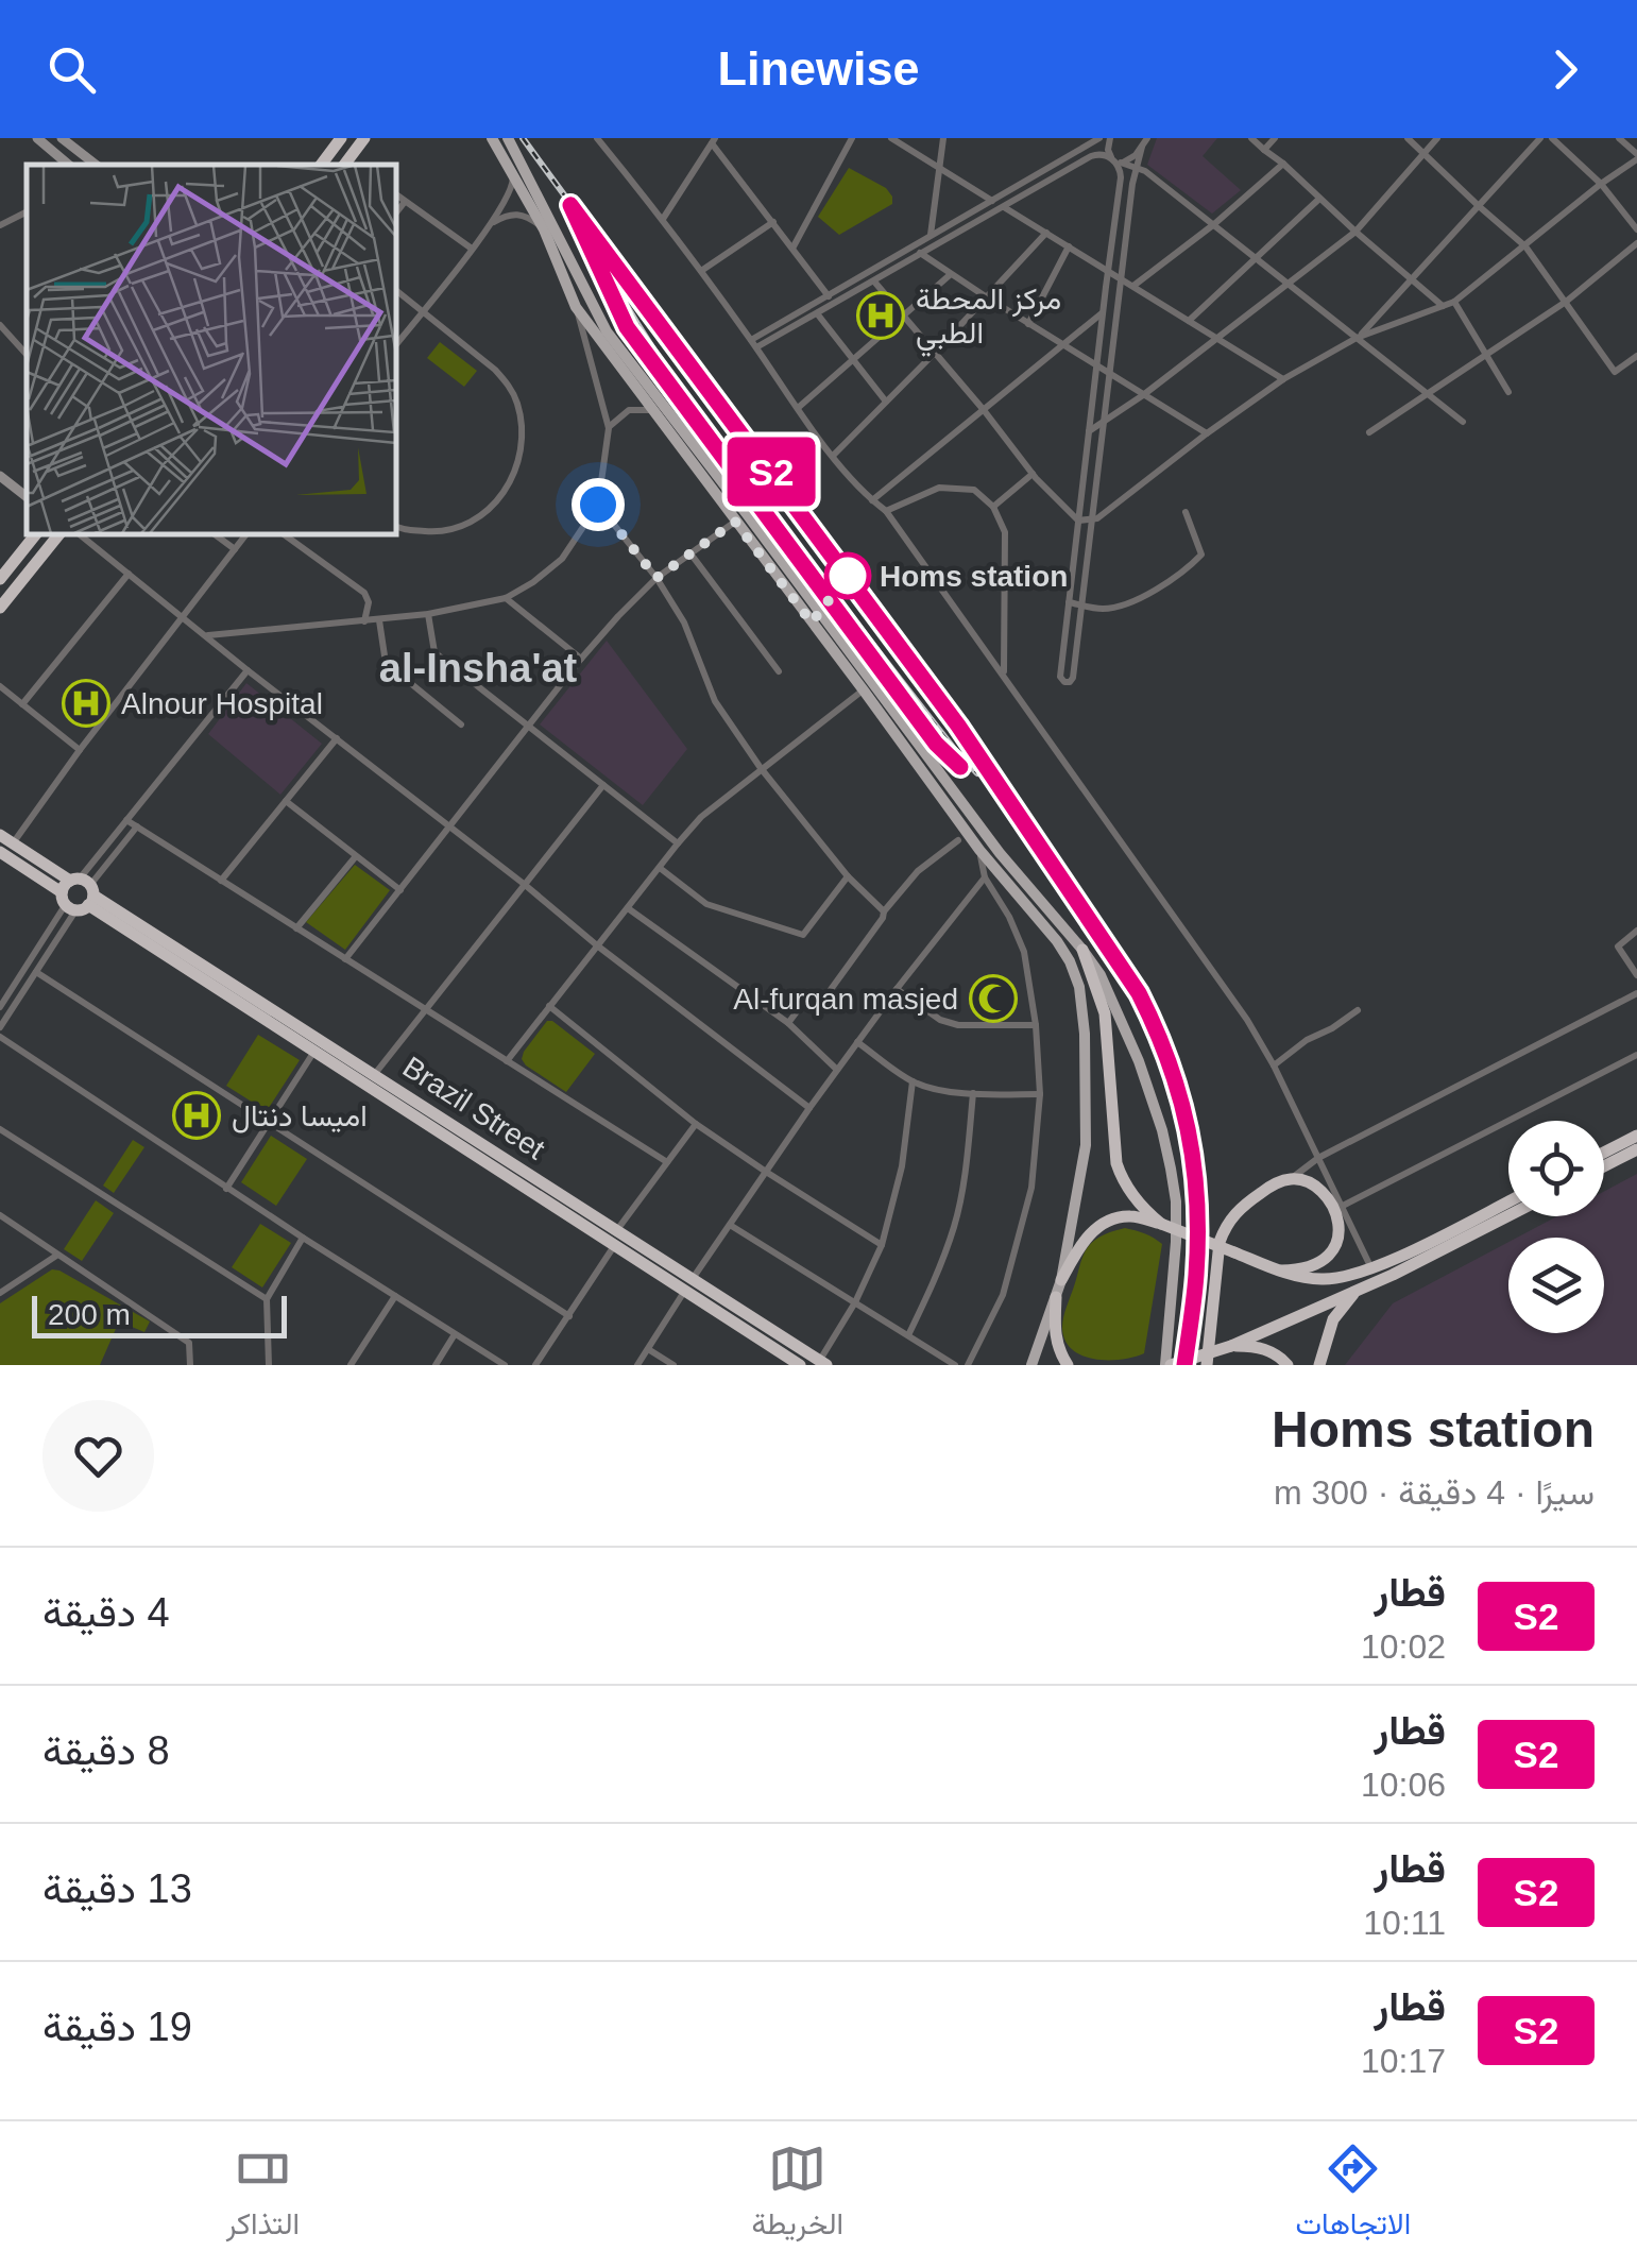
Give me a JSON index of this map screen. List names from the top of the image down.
{
  "streets": {
    "highway": ["Brazil Street"]
  },
  "districts": ["al-Insha'at"],
  "places": {
    "hospital": ["مركز المحطة الطبي", "Alnour Hospital", "اميسا دنتال"],
    "other": ["Homs station"],
    "mosque": ["Al-furqan masjed"]
  },
  "scale_bar": "200 m",
  "page": {
    "header": "Linewise",
    "on_map": "S2",
    "scale": "200 m",
    "heading": ["Homs station", "سيرًا · 4 دقيقة · 300 m"],
    "list": [
      {
        "mark": "S2",
        "name": "قطار",
        "note": "10:02",
        "value": "4 دقيقة"
      },
      {
        "mark": "S2",
        "name": "قطار",
        "note": "10:06",
        "value": "8 دقيقة"
      },
      {
        "mark": "S2",
        "name": "قطار",
        "note": "10:11",
        "value": "13 دقيقة"
      },
      {
        "mark": "S2",
        "name": "قطار",
        "note": "10:17",
        "value": "19 دقيقة"
      }
    ],
    "tabs": ["الاتجاهات", "الخريطة", "التذاكر"]
  }
}
